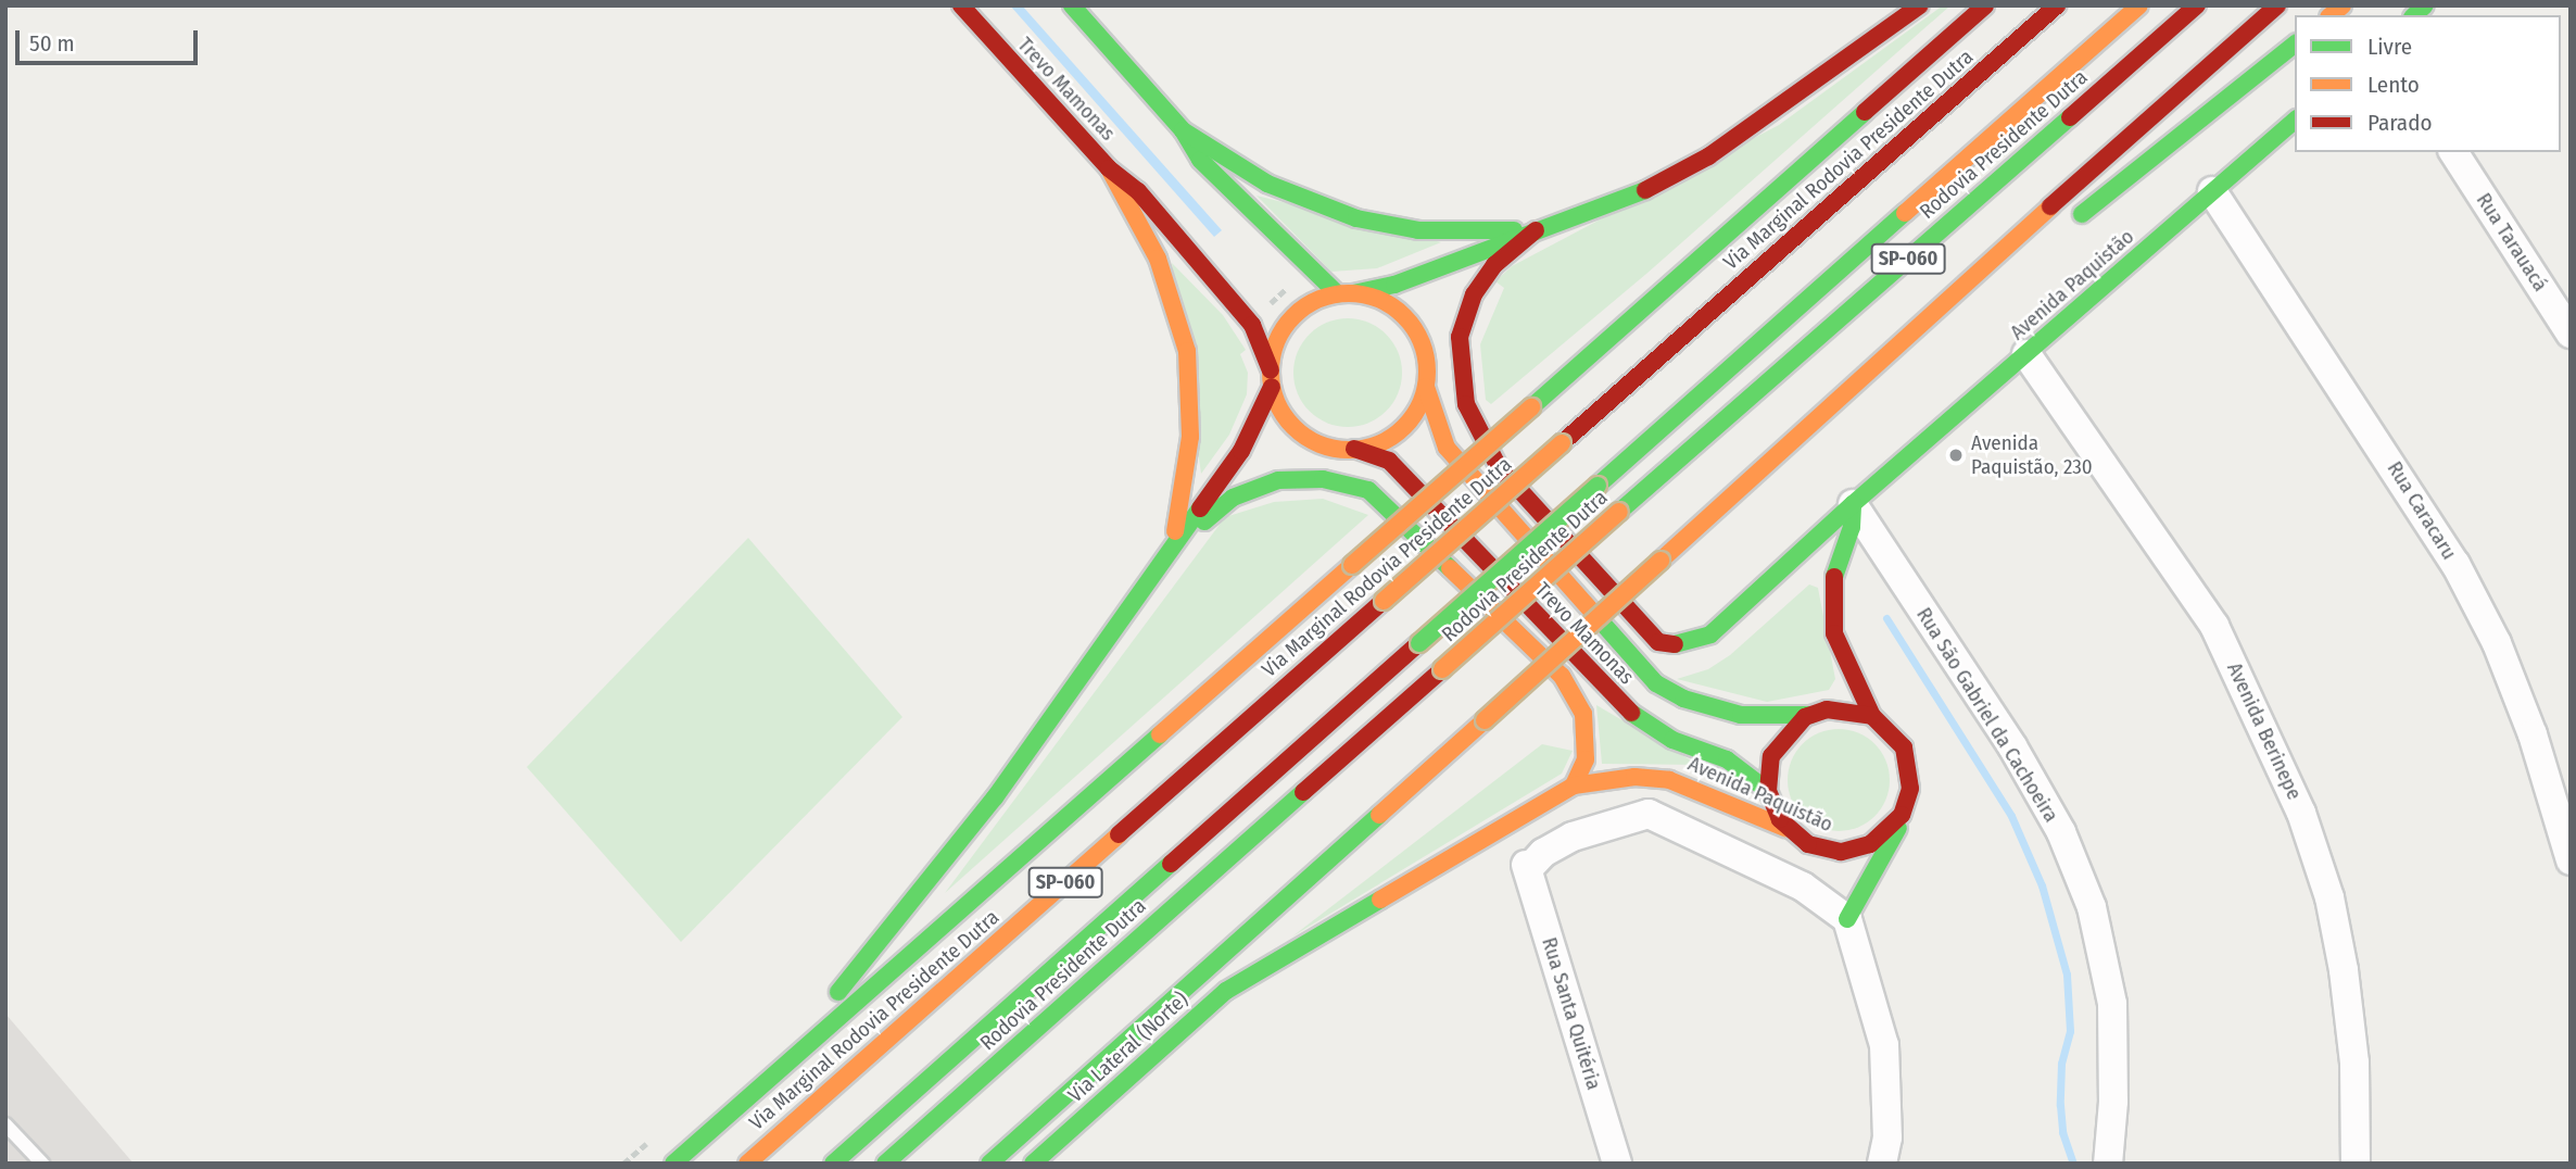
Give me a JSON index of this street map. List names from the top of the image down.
{
  "streets": {
    "main road": [
      "Trevo Mamonas",
      "Rodovia Presidente Dutra",
      "Via Marginal Rodovia Presidente Dutra",
      "SP-060",
      "Avenida Paquistão",
      "Via Lateral (Norte)"
    ],
    "street": [
      "Rua Tarauacá",
      "Rua Caracaru",
      "Rua São Gabriel da Cachoeira",
      "Avenida Berinepe",
      "Rua Santa Quitéria"
    ]
  },
  "crossings": [
    ["Trevo Mamonas", "Avenida Paquistão"],
    ["Avenida Paquistão", "Rua Caracaru"],
    ["Avenida Paquistão", "Rua São Gabriel da Cachoeira"],
    ["Avenida Paquistão", "Avenida Berinepe"],
    ["Avenida Paquistão", "Via Lateral (Norte)"]
  ],
  "places": ["Avenida Paquistão, 230"],
  "legend": ["Livre", "Lento", "Parado"],
  "scale_bar": "50 m"
}
